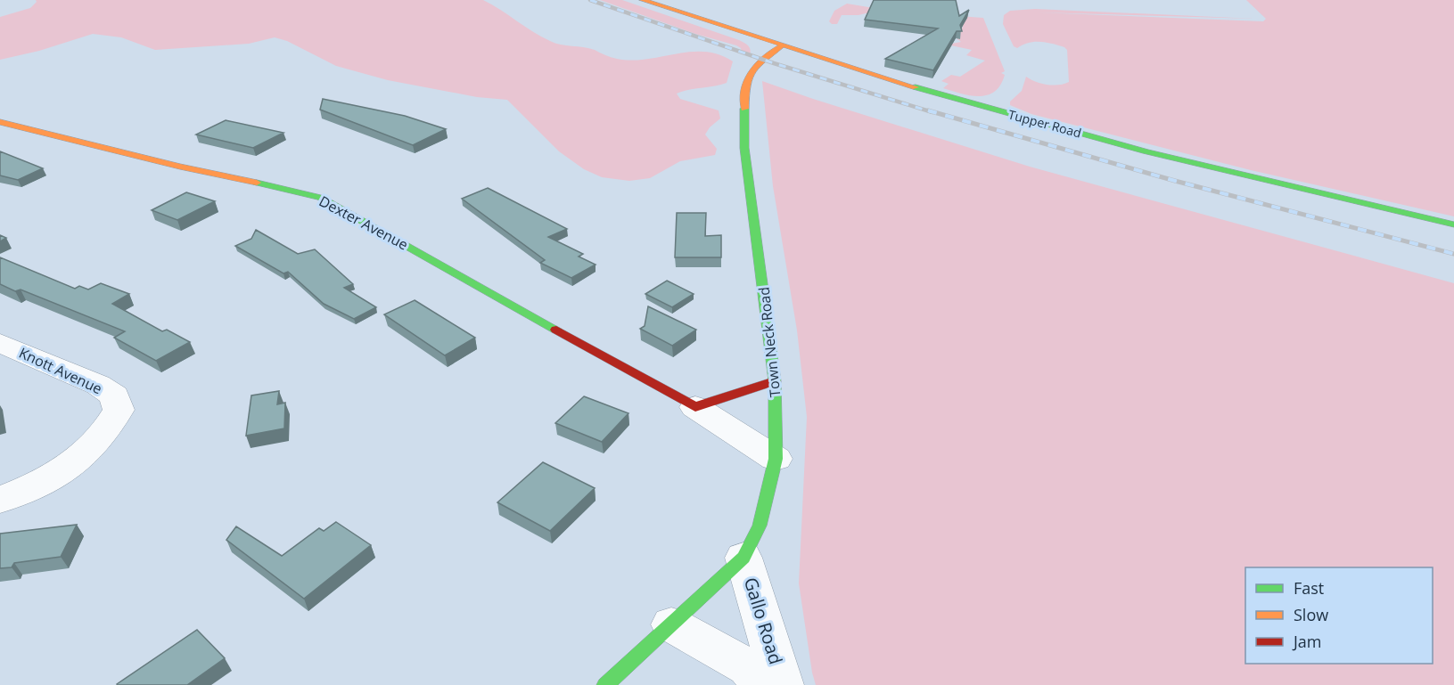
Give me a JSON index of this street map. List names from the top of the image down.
{
  "streets": {
    "street": [
      "Tupper Road",
      "Dexter Avenue",
      "Town Neck Road",
      "Knott Avenue",
      "Gallo Road"
    ]
  },
  "crossings": [
    ["Tupper Road", "Town Neck Road"],
    ["Dexter Avenue", "Town Neck Road"],
    ["Town Neck Road", "Gallo Road"]
  ],
  "legend": ["Fast", "Slow", "Jam"]
}
